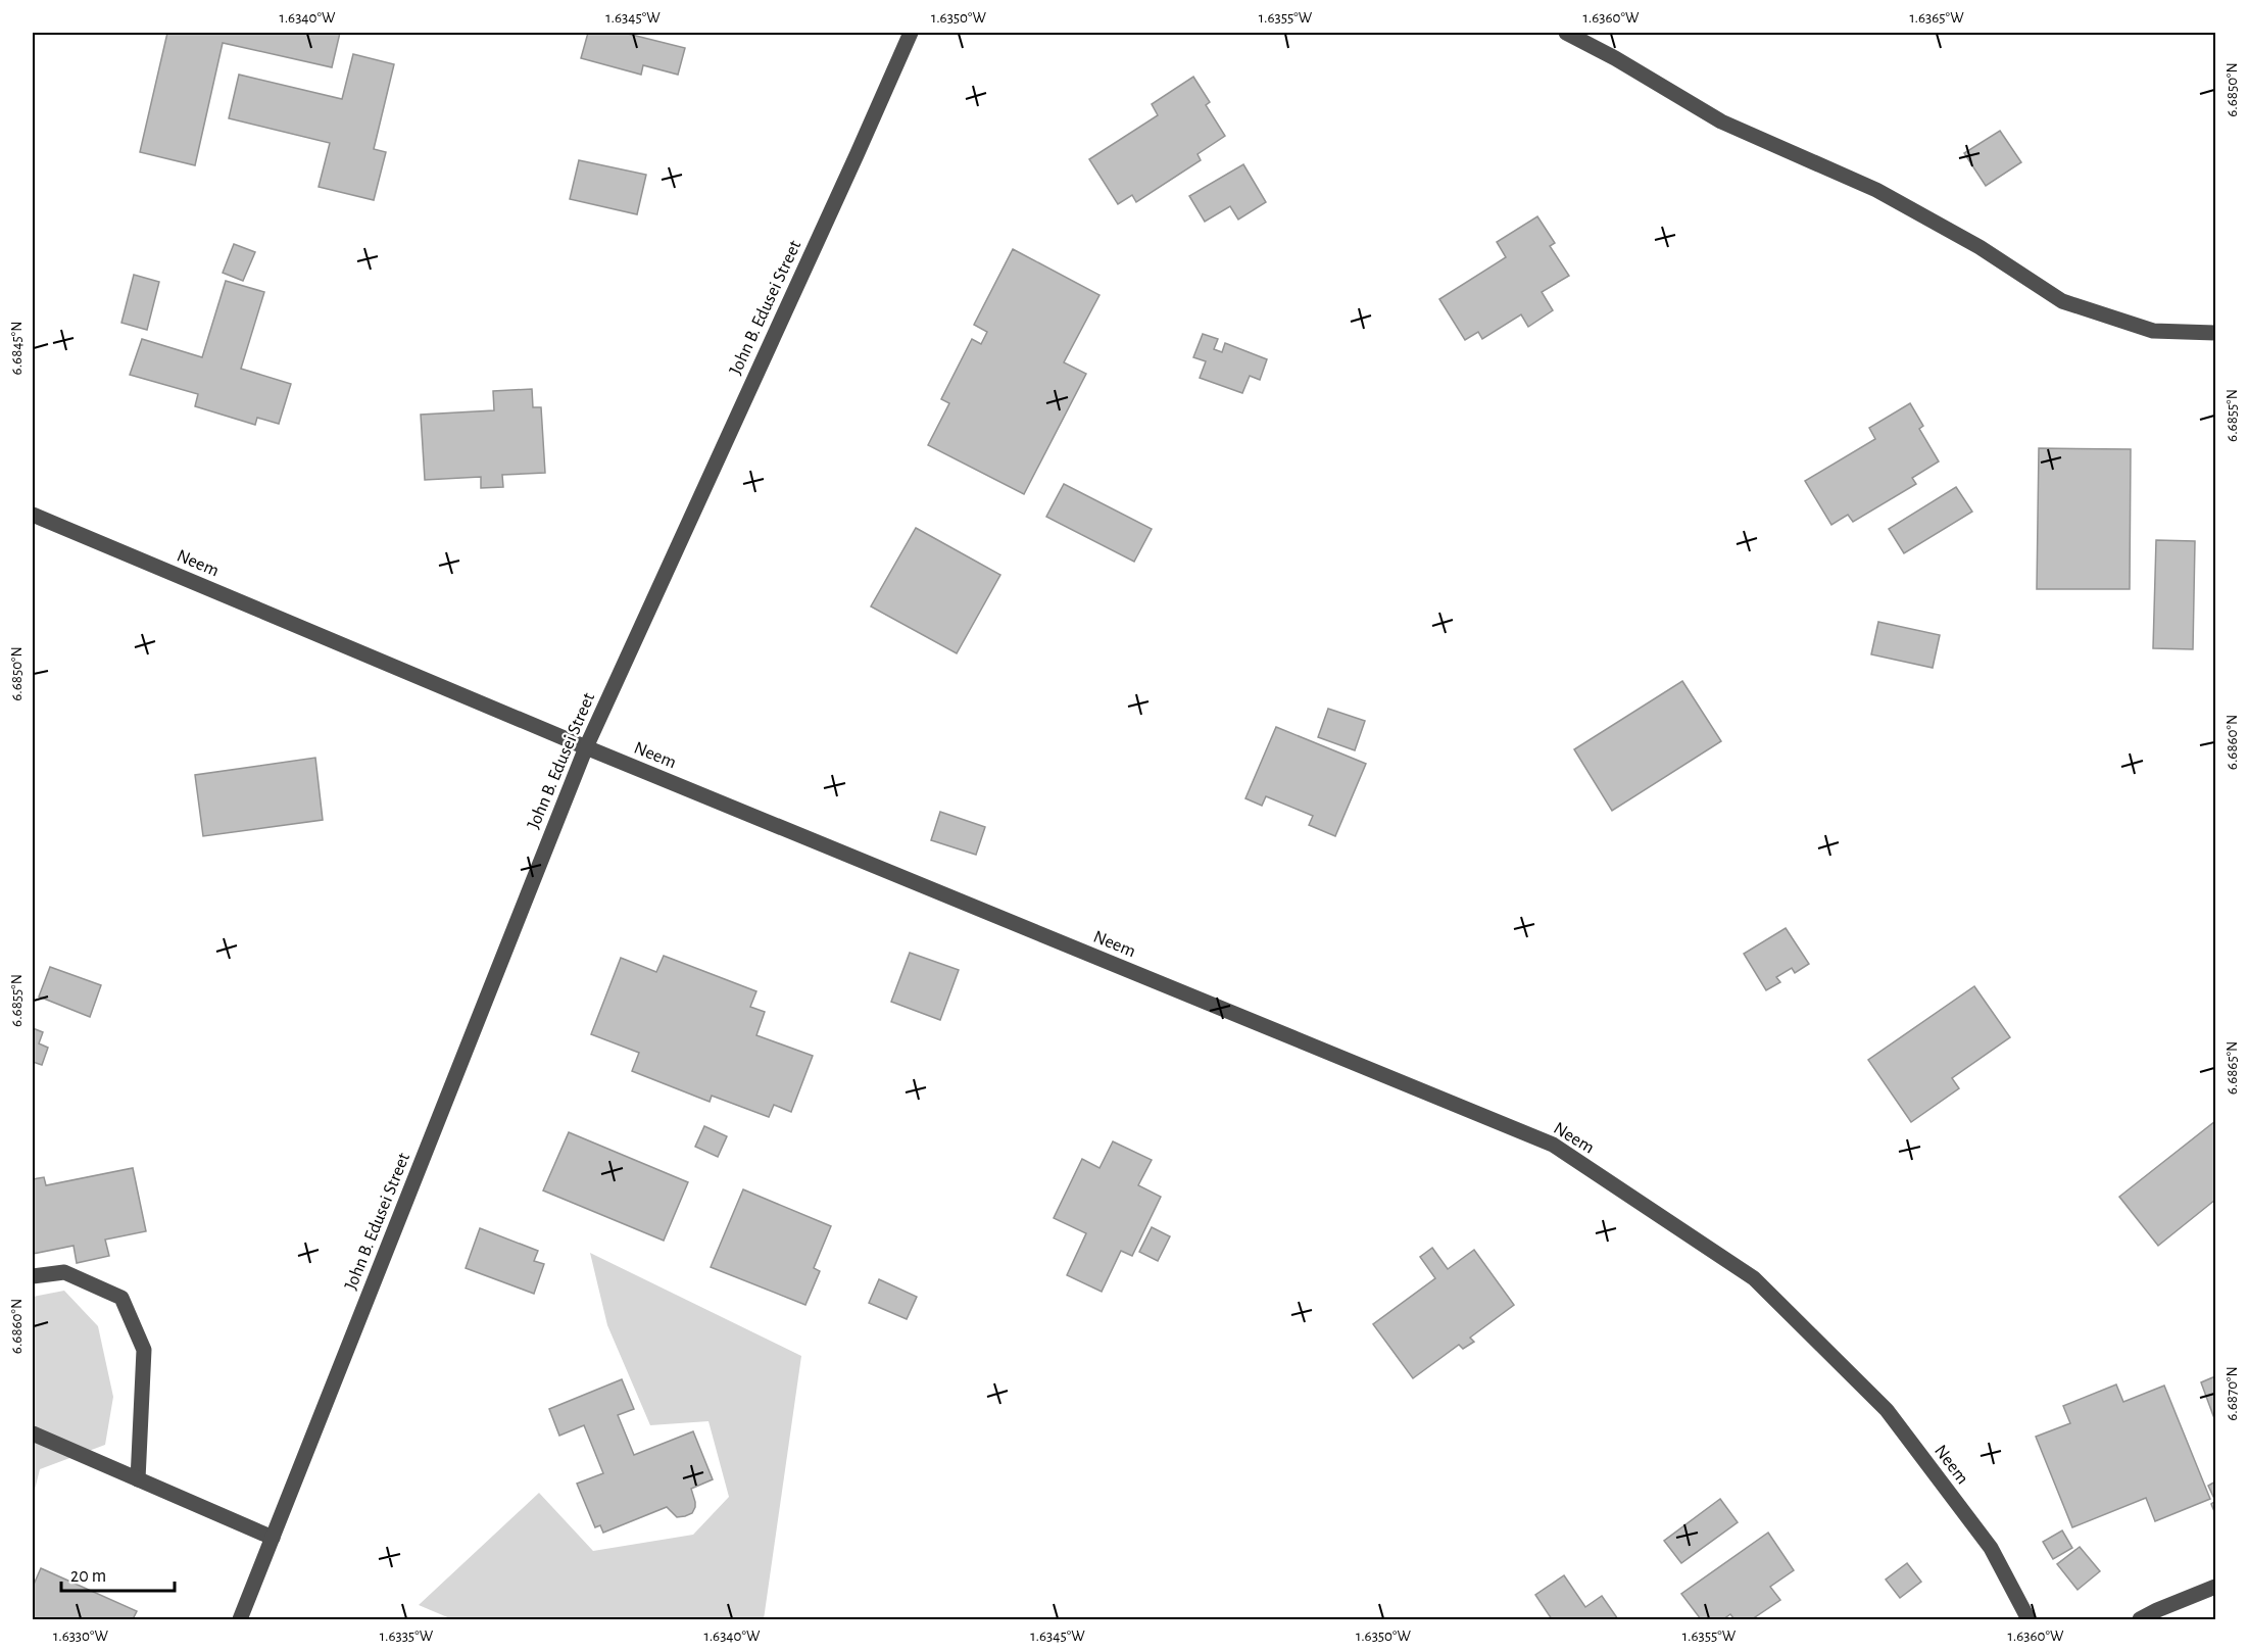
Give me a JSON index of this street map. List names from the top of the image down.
{
  "streets": {
    "street": ["John B. Edusei Street", "Neem"]
  },
  "crossings": [
    ["John B. Edusei Street", "Neem"]
  ],
  "scale_bar": "20 m",
  "coordinates": [
    "1.6340°W",
    "1.6345°W",
    "1.6350°W",
    "1.6355°W",
    "1.6360°W",
    "1.6365°W",
    "6.6850°N",
    "6.6845°N",
    "6.6855°N",
    "6.6860°N",
    "6.6865°N",
    "6.6870°N",
    "1.6330°W",
    "1.6335°W"
  ]
}
